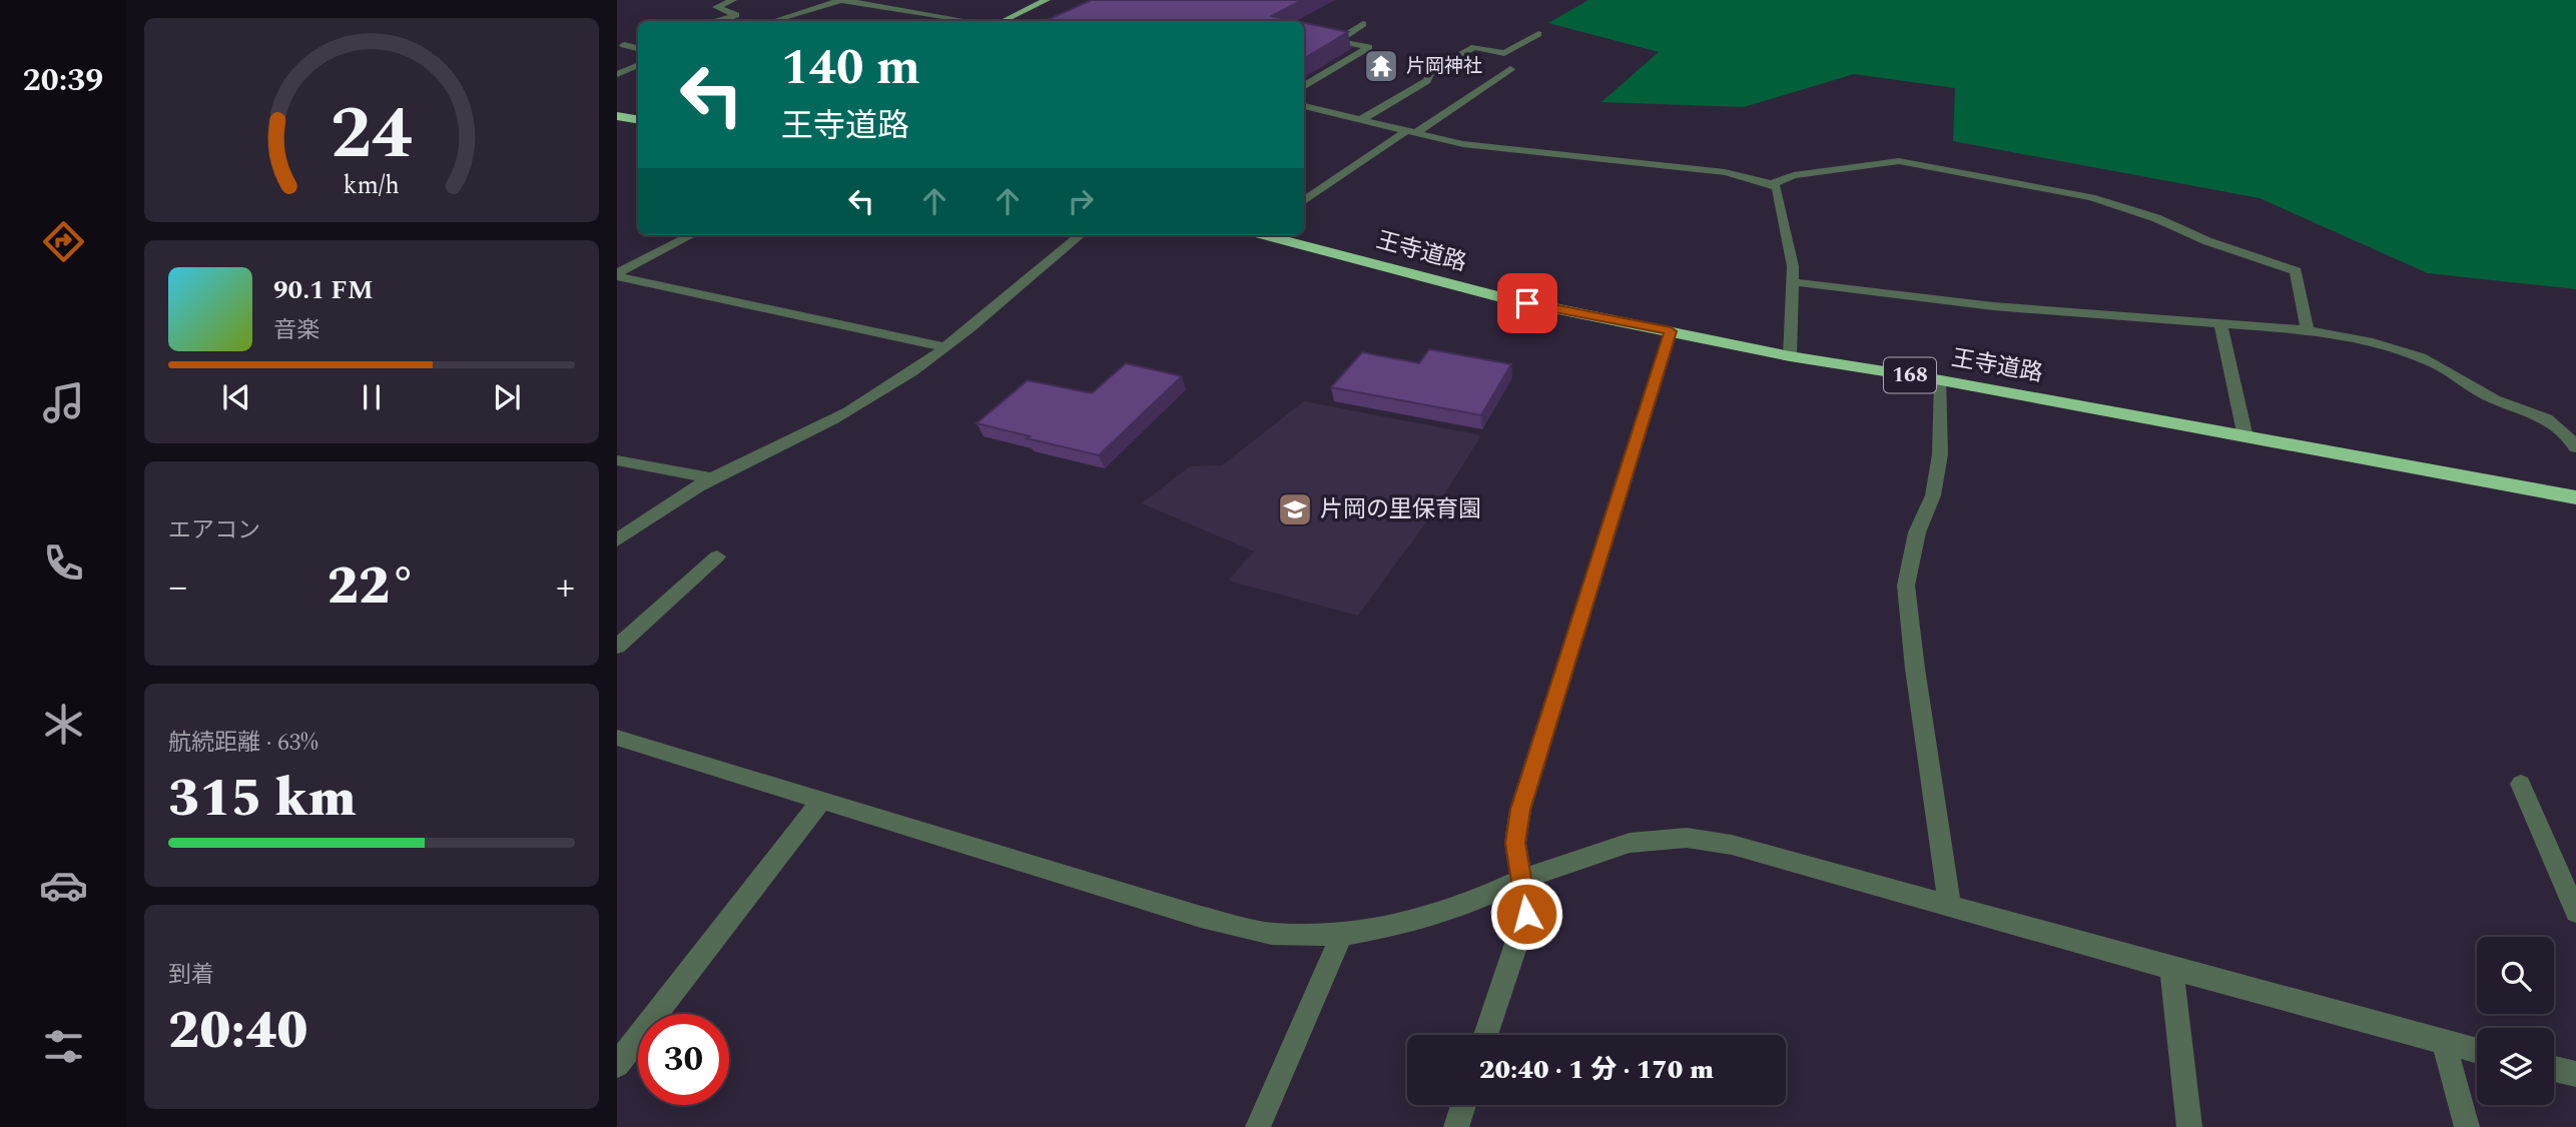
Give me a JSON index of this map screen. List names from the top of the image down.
{
  "streets": {
    "highway": ["王寺道路", "168"]
  },
  "places": {
    "temple": ["片岡神社"],
    "school or university": ["片岡の里保育園"]
  },
  "page": {
    "tabs": "20:39",
    "turn": ["140 m", "王寺道路"],
    "song": ["90.1 FM", "音楽"],
    "tile": [
      "エアコン",
      ["航続距離 · 63%", "315 km"],
      ["到着", "20:40"]
    ],
    "heat": ["−", "22°", "+"],
    "limit": "30",
    "trip": "20:40 · 1 分 · 170 m",
    "gauge": ["24", "km/h"]
  }
}
